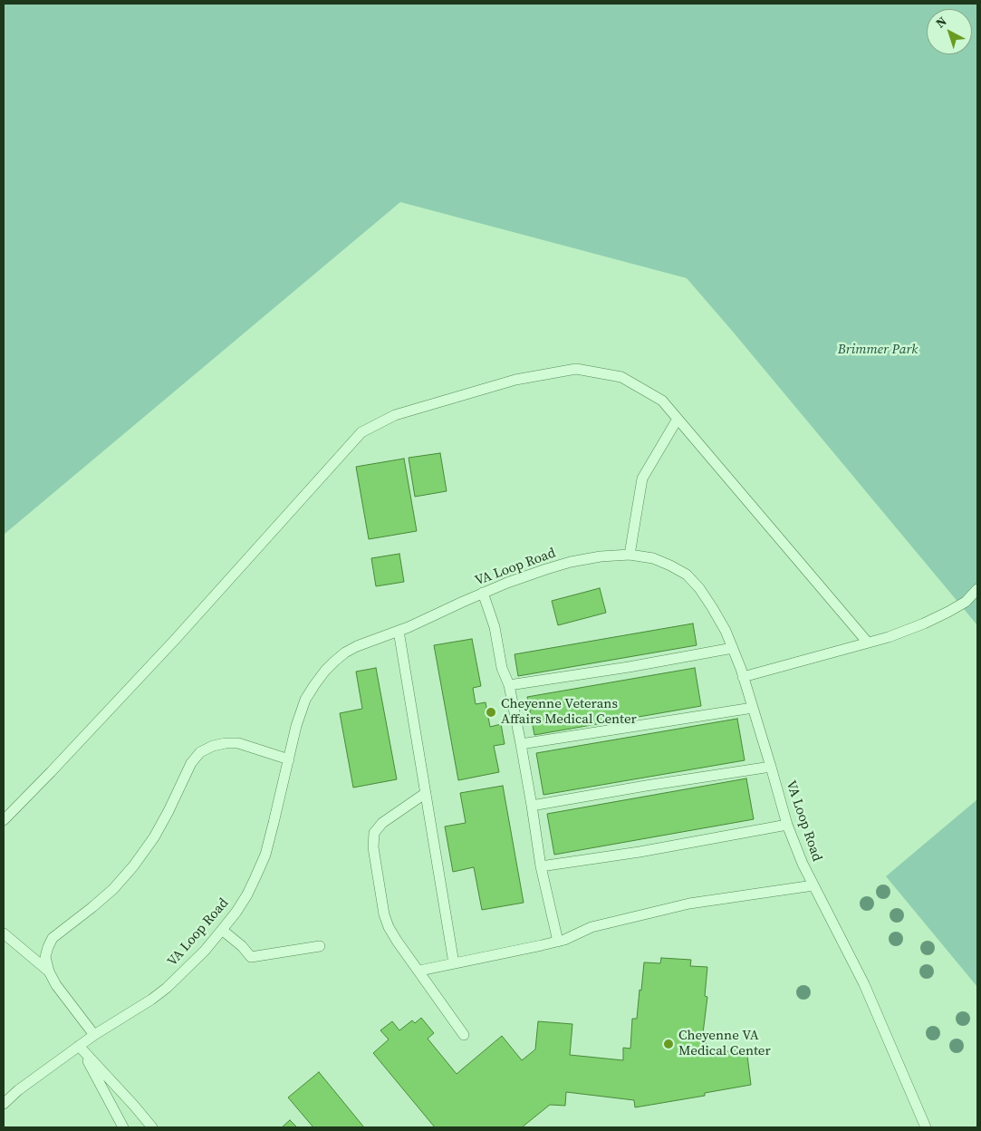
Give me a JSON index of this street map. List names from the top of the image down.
{
  "streets": {
    "lane": ["VA Loop Road"]
  },
  "parks": ["Brimmer Park"],
  "places": ["Cheyenne Veterans Affairs Medical Center", "Cheyenne VA Medical Center"],
  "north": "top left"
}
